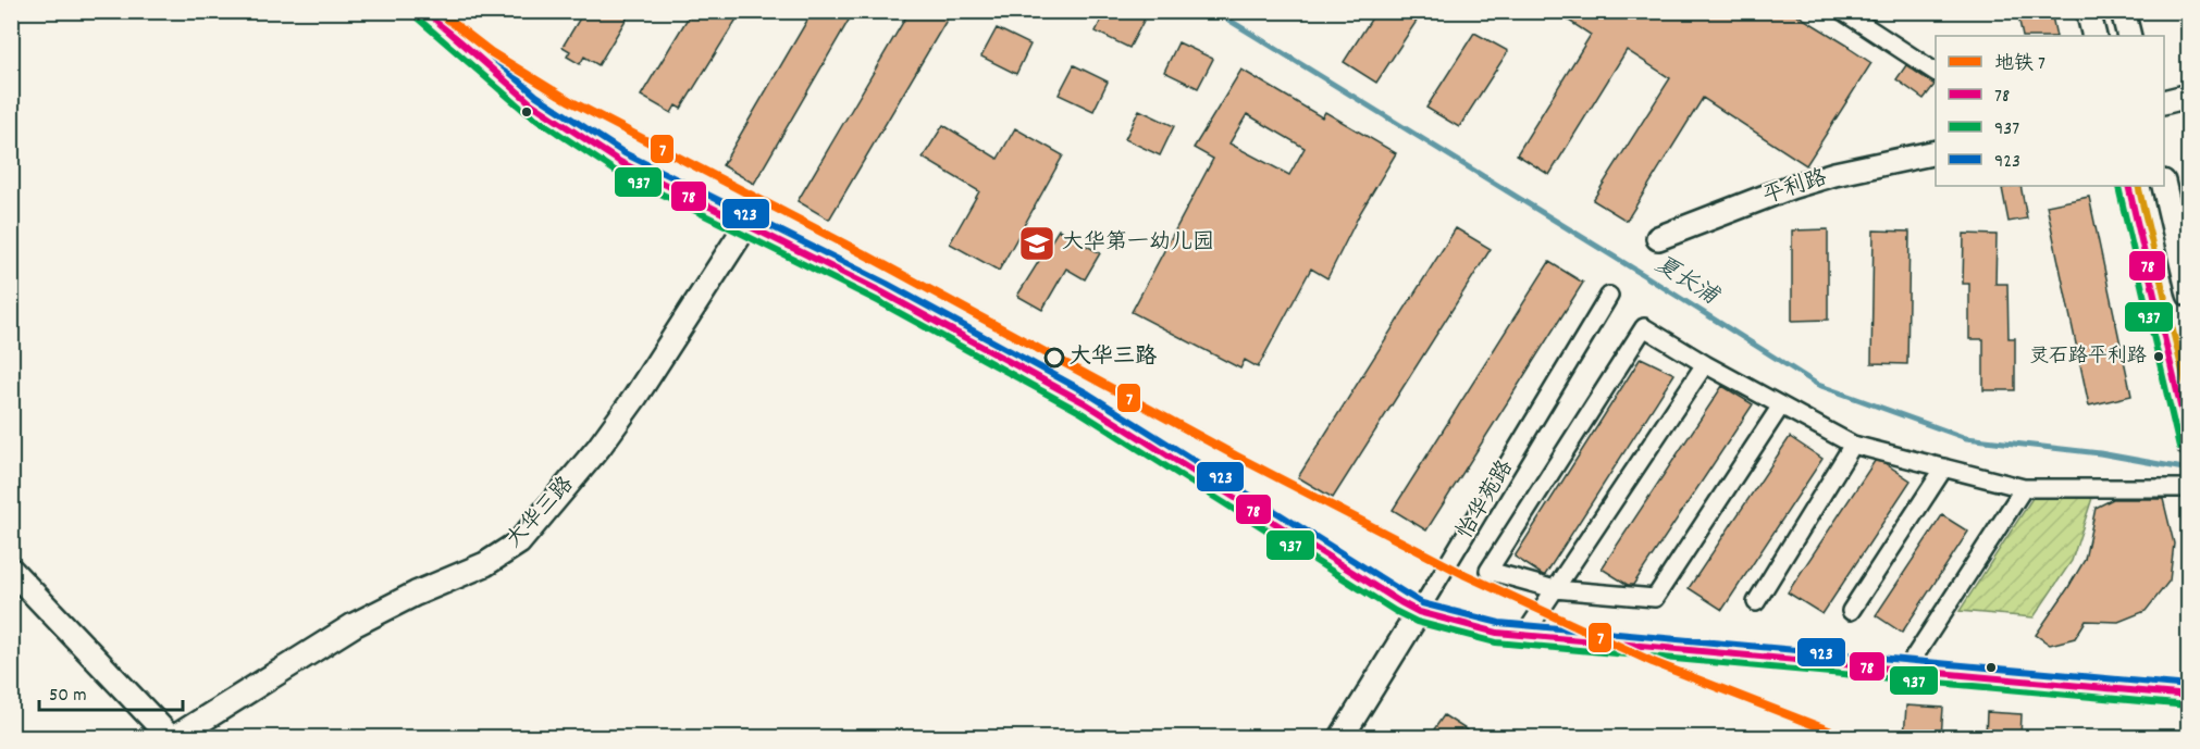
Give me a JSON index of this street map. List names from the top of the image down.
{
  "streets": {
    "main road": ["平利路", "怡华苑路", "大华三路"]
  },
  "water": ["夏长浦"],
  "places": {
    "school or university": ["大华第一幼儿园"],
    "other": ["灵石路平利路", "大华三路"]
  },
  "lines": [
    "metro line 7",
    "transit line 78",
    "transit line 923",
    "transit line 937"
  ],
  "legend": [
    "地铁 7",
    "78",
    "937",
    "923"
  ],
  "scale_bar": "50 m"
}
